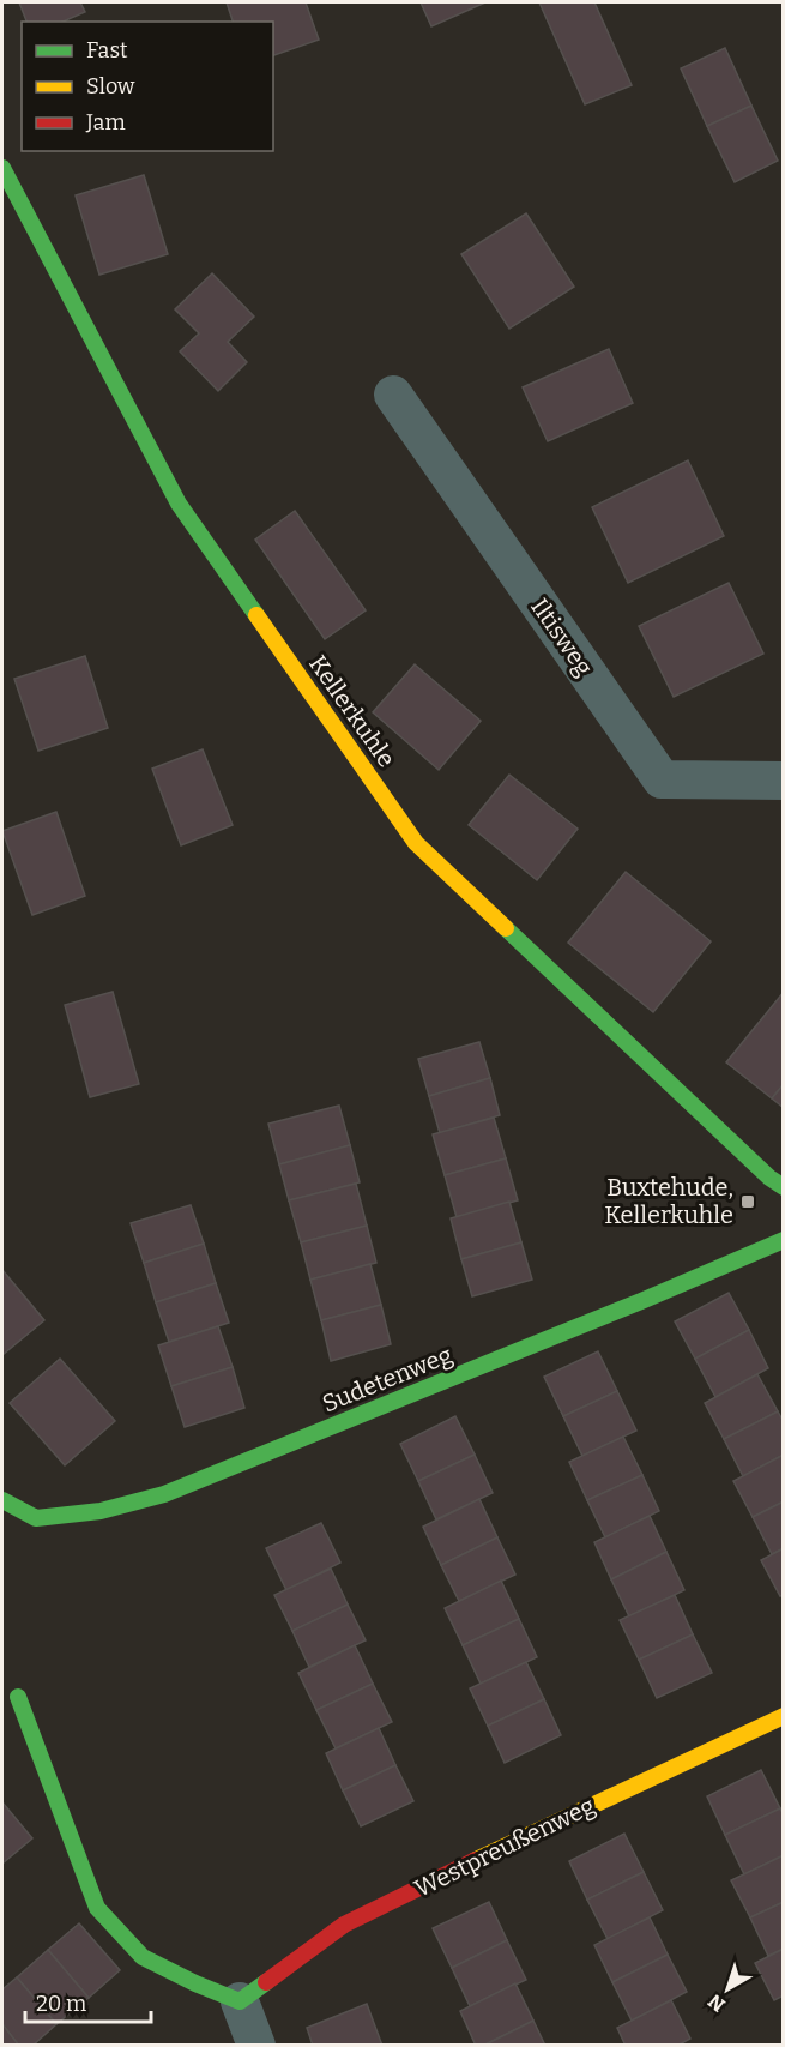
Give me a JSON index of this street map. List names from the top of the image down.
{
  "streets": {
    "street": [
      "Iltisweg",
      "Kellerkuhle",
      "Sudetenweg",
      "Westpreußenweg"
    ]
  },
  "places": {
    "transit": ["Buxtehude, Kellerkuhle"]
  },
  "legend": ["Fast", "Slow", "Jam"],
  "scale_bar": "20 m",
  "north": "bottom left"
}
